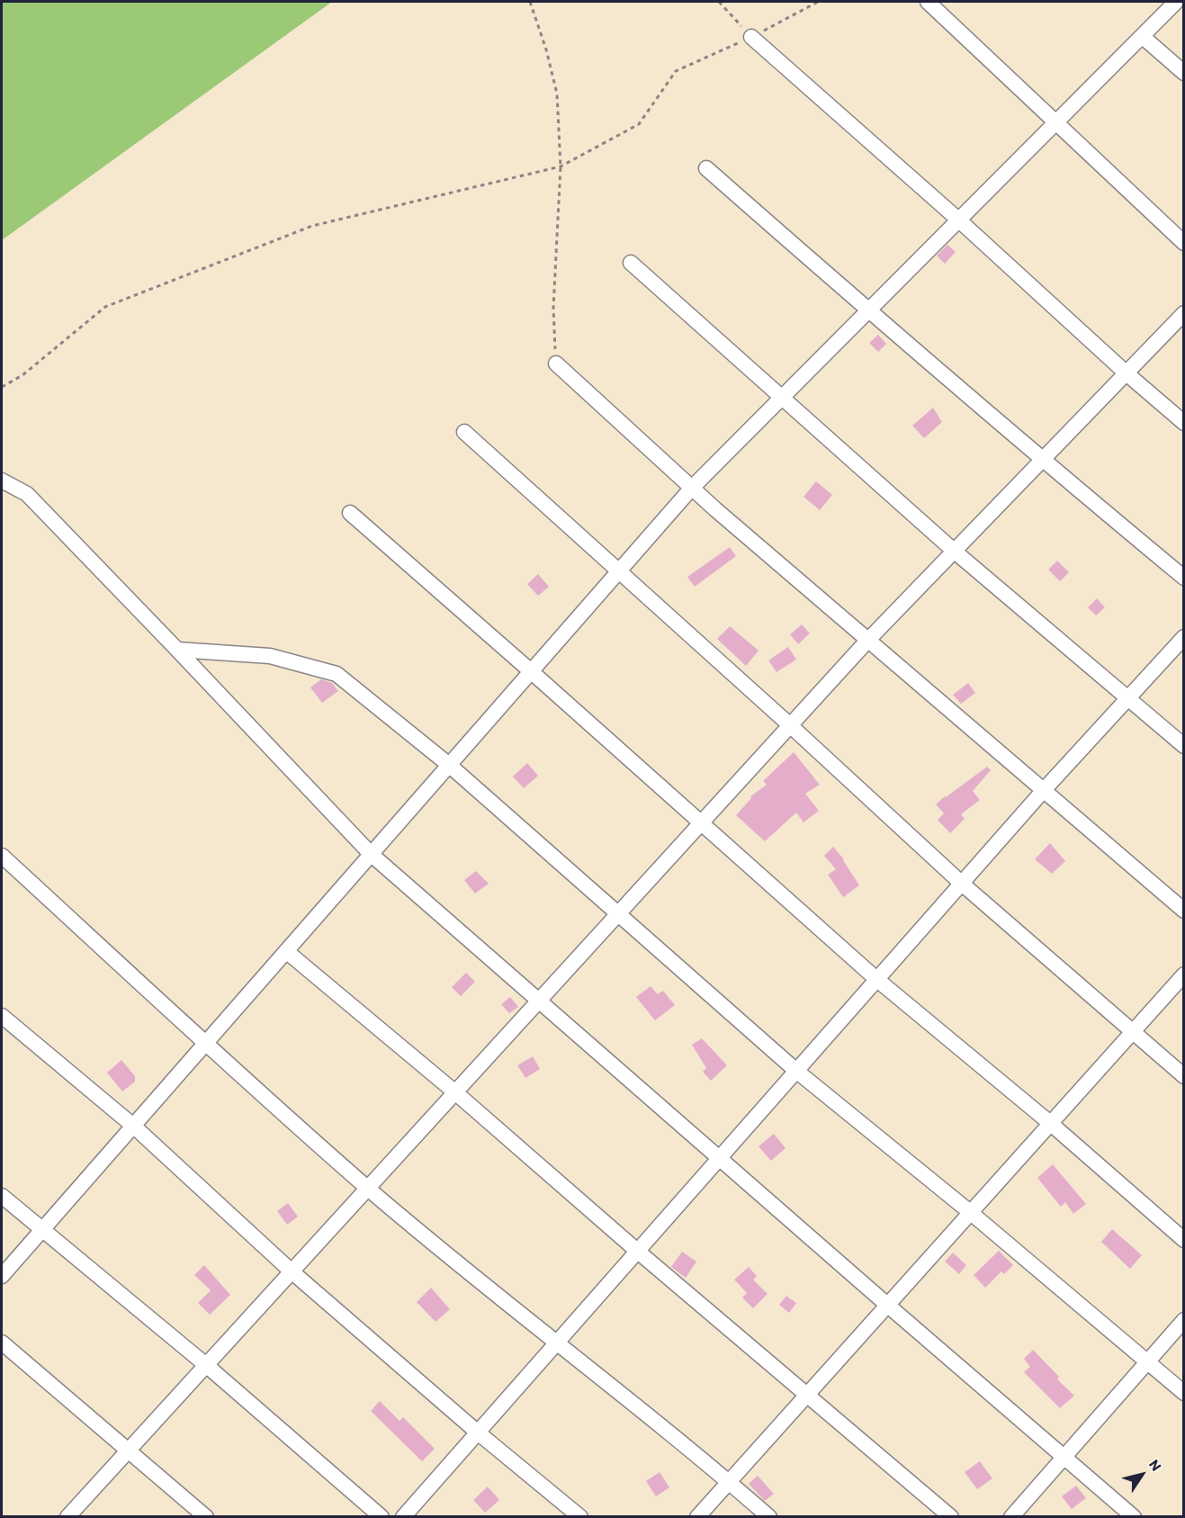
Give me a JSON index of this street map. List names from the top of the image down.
{
  "north": "top right"
}
